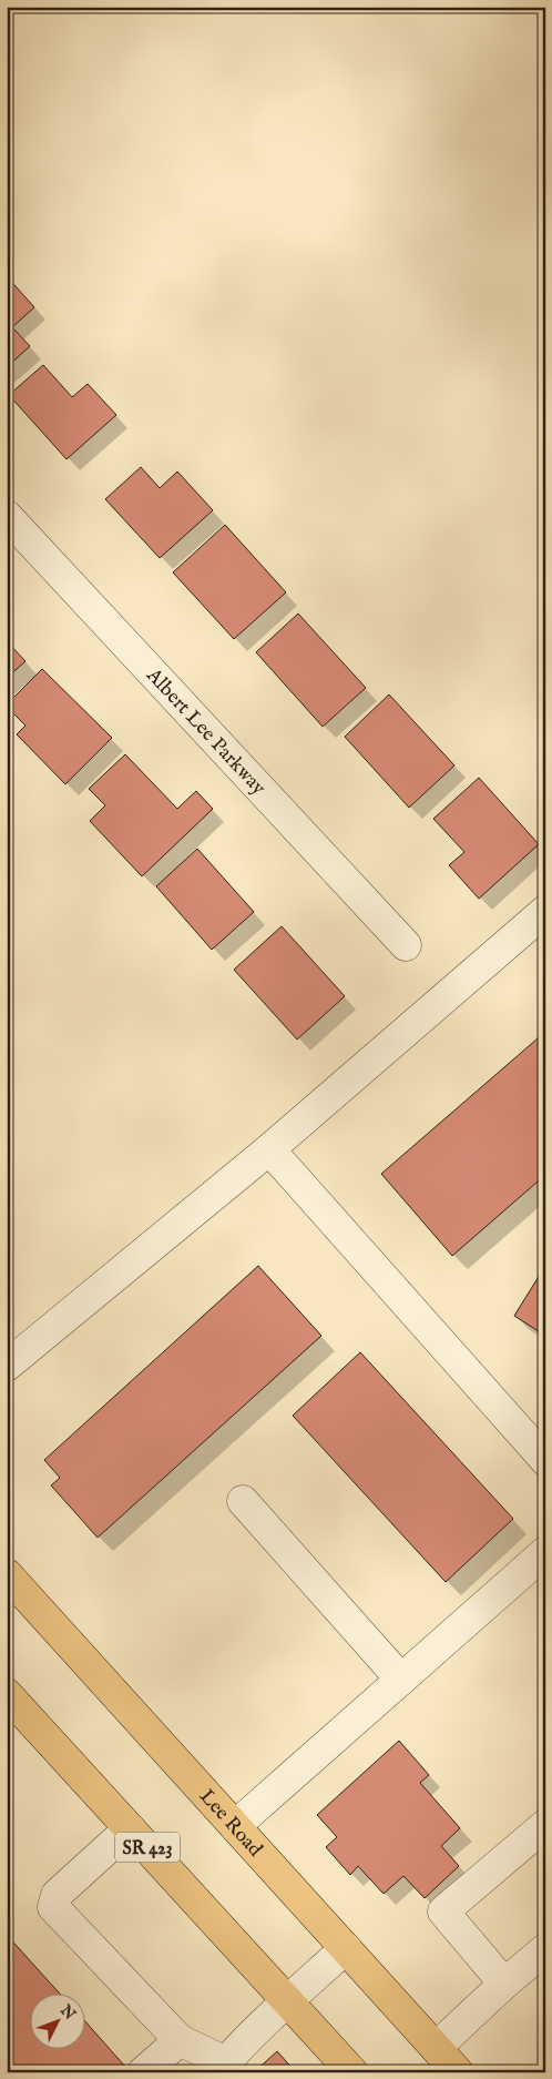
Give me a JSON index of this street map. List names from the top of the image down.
{
  "streets": {
    "main road": ["Lee Road", "SR 423"],
    "street": ["Albert Lee Parkway"]
  },
  "north": "top right"
}
